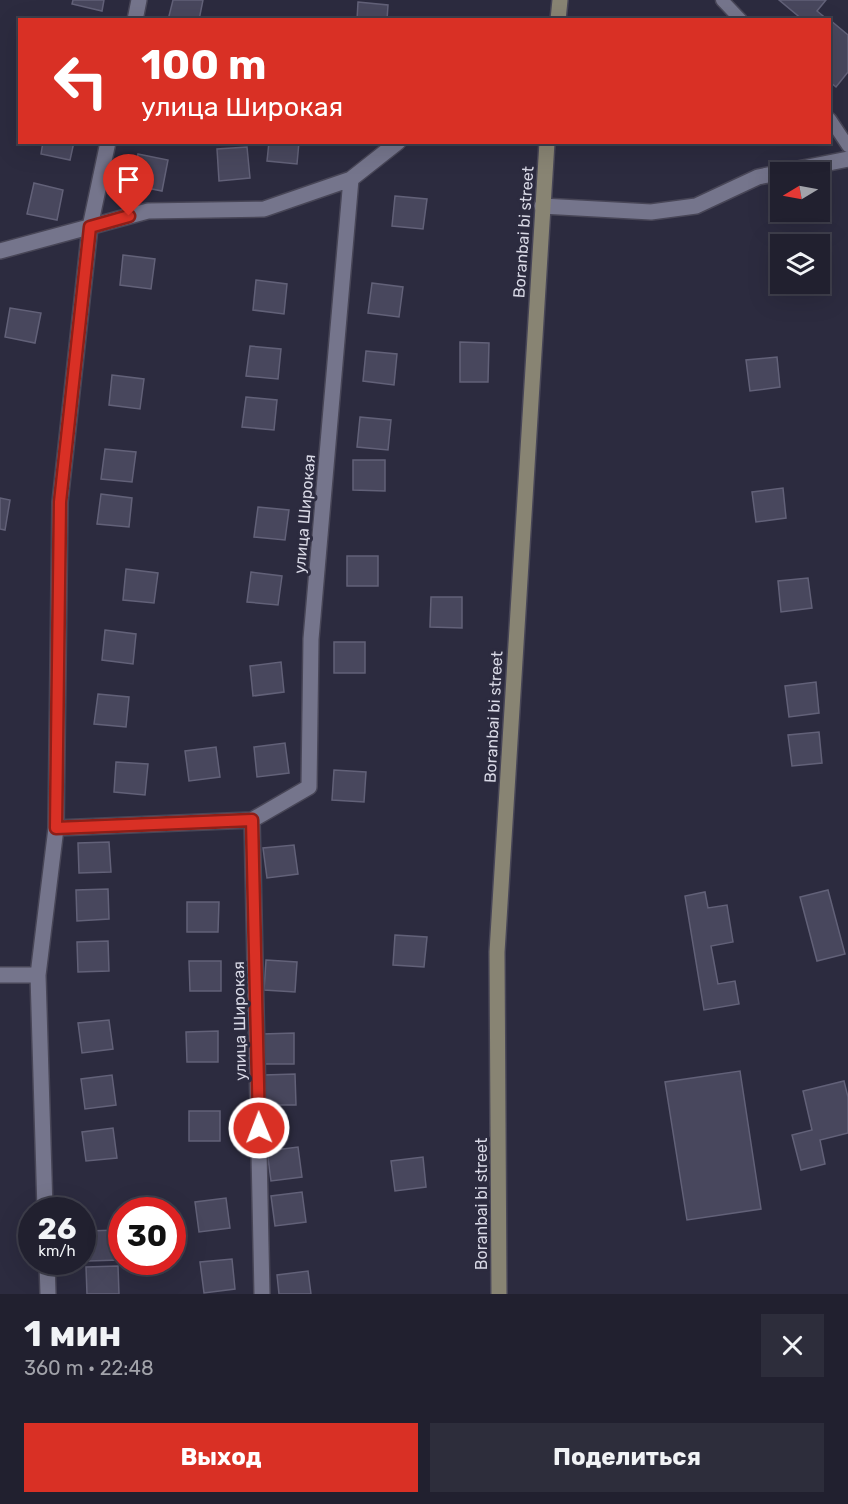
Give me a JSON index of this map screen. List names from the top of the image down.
{
  "streets": {
    "main road": ["Boranbai bi street"],
    "street": ["улица Широкая"]
  },
  "north": "left",
  "page": {
    "turn": ["100 m", "улица Широкая"],
    "speed": "26 km/h",
    "limit": "30",
    "heading": ["1 мин", "360 m · 22:48"],
    "buttons": ["Выход", "Поделиться"]
  }
}
